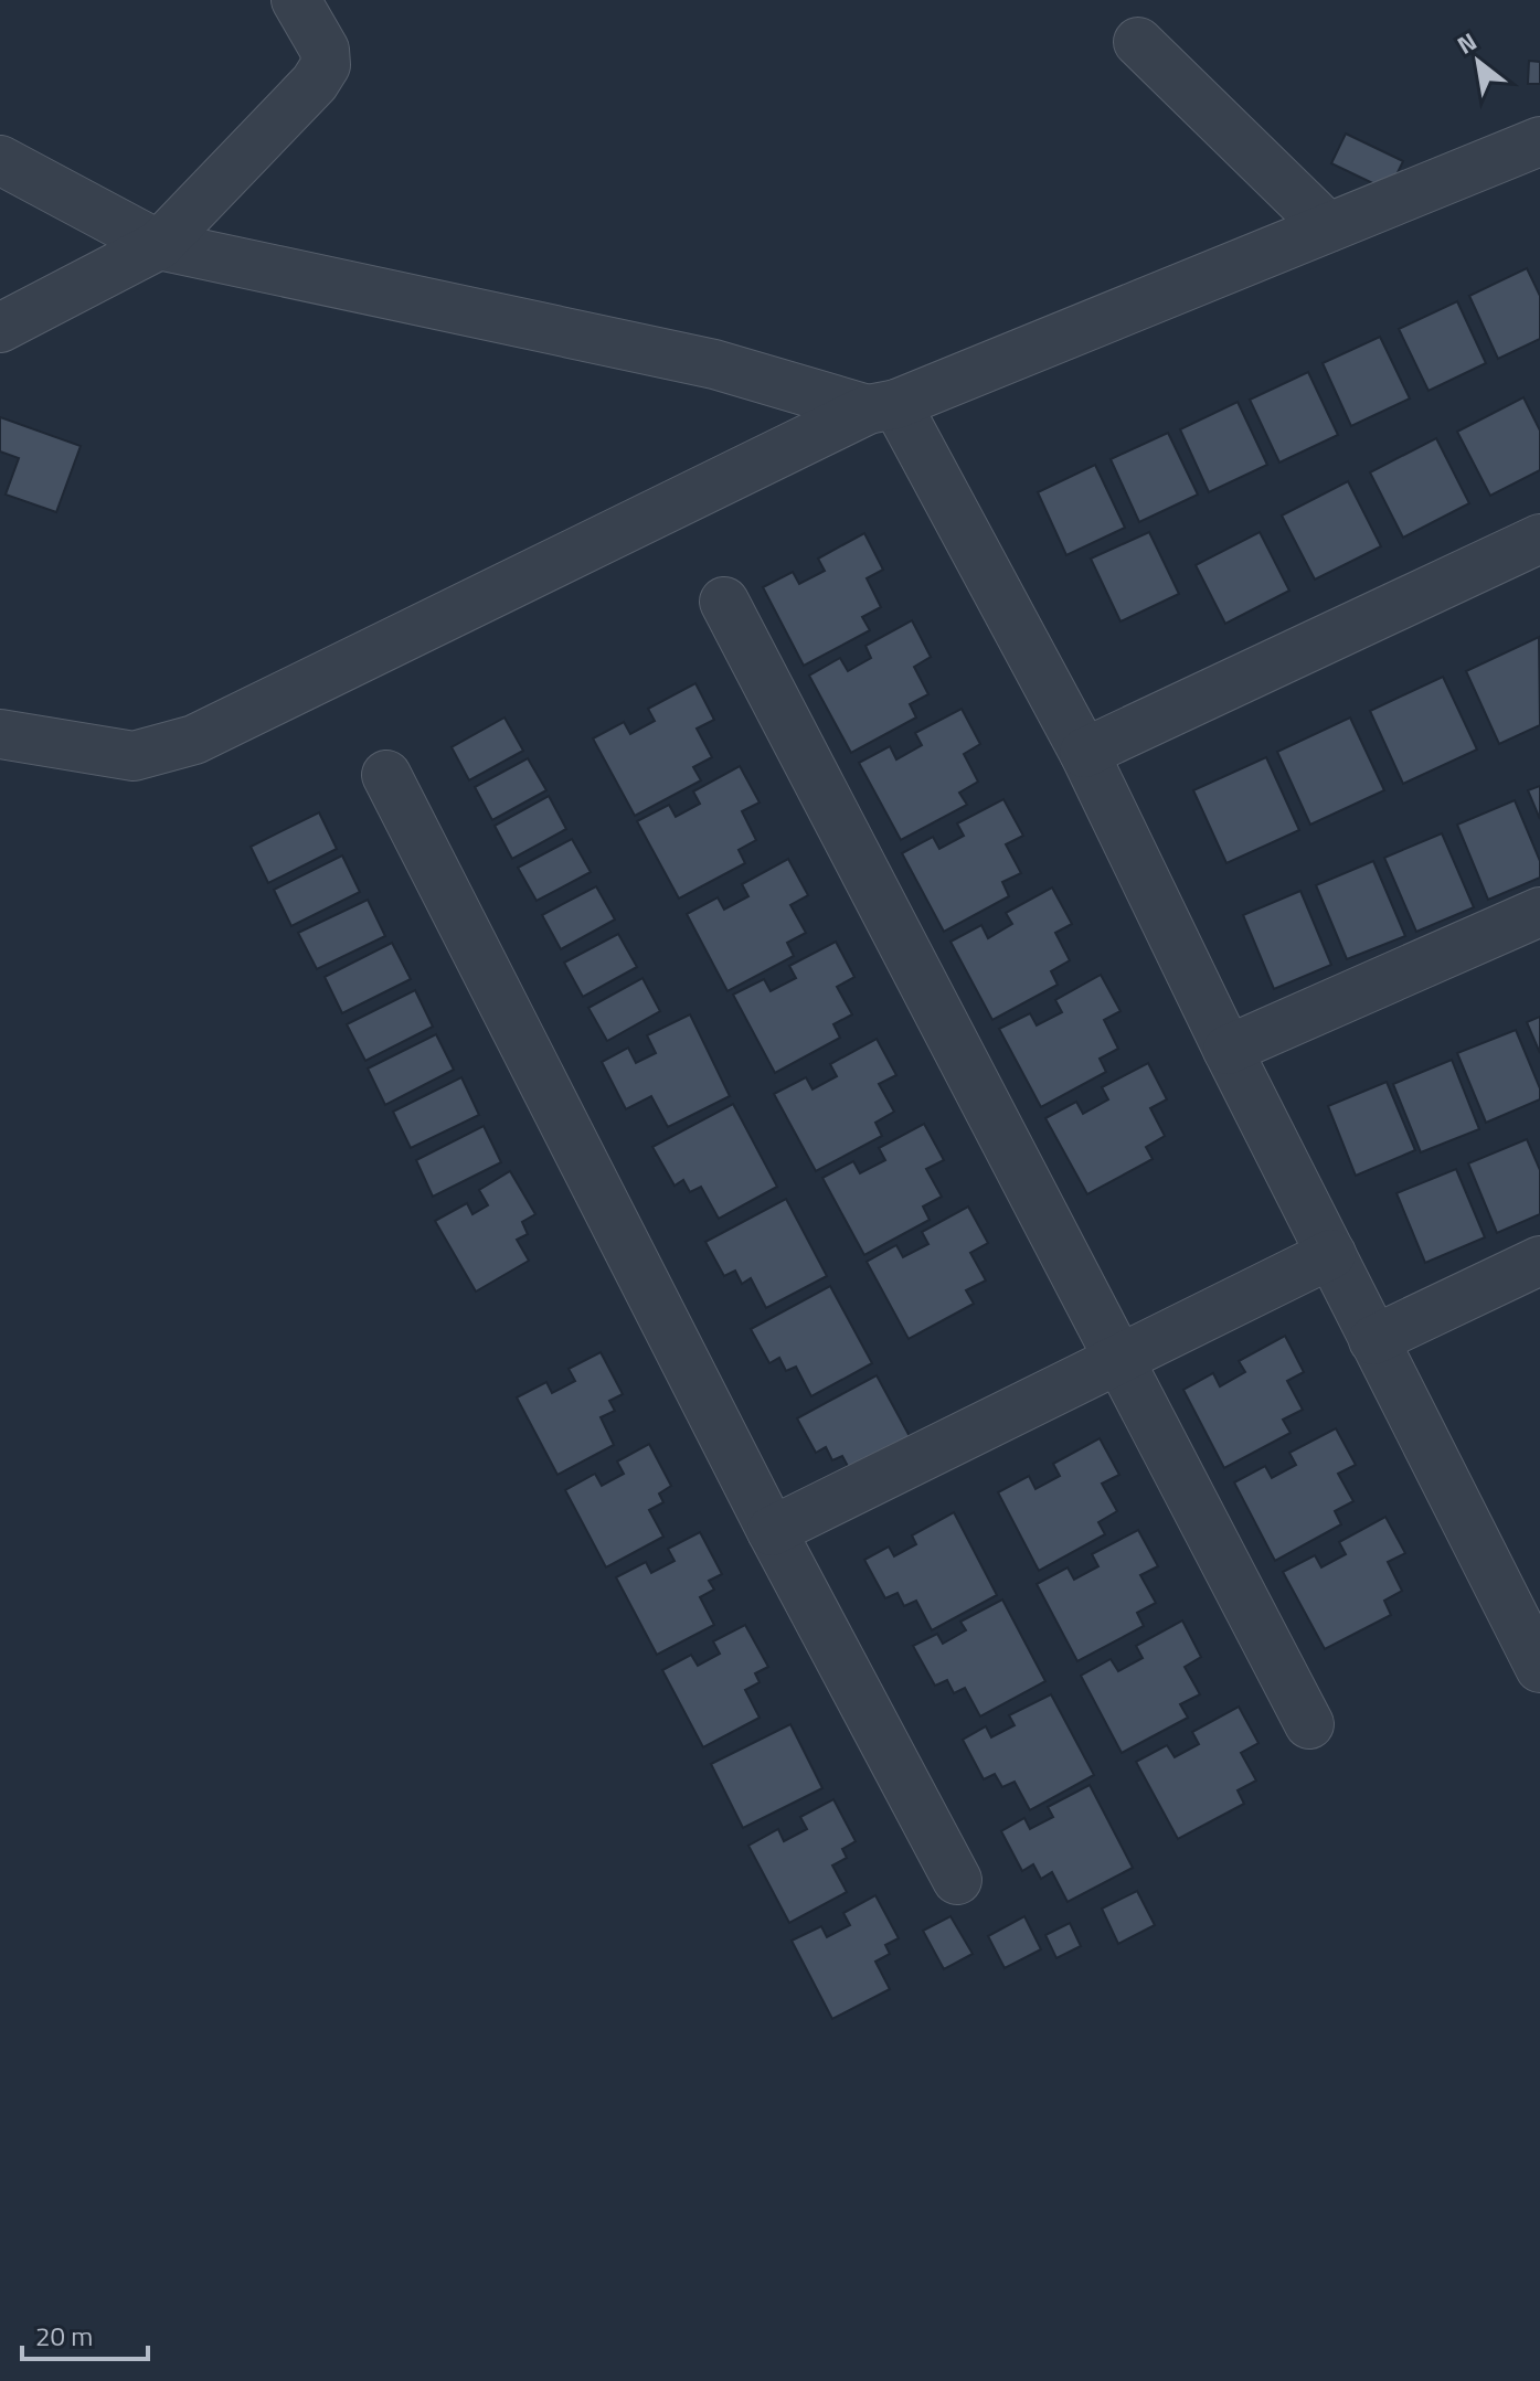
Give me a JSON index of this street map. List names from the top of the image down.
{
  "scale_bar": "20 m",
  "north": "top left"
}
